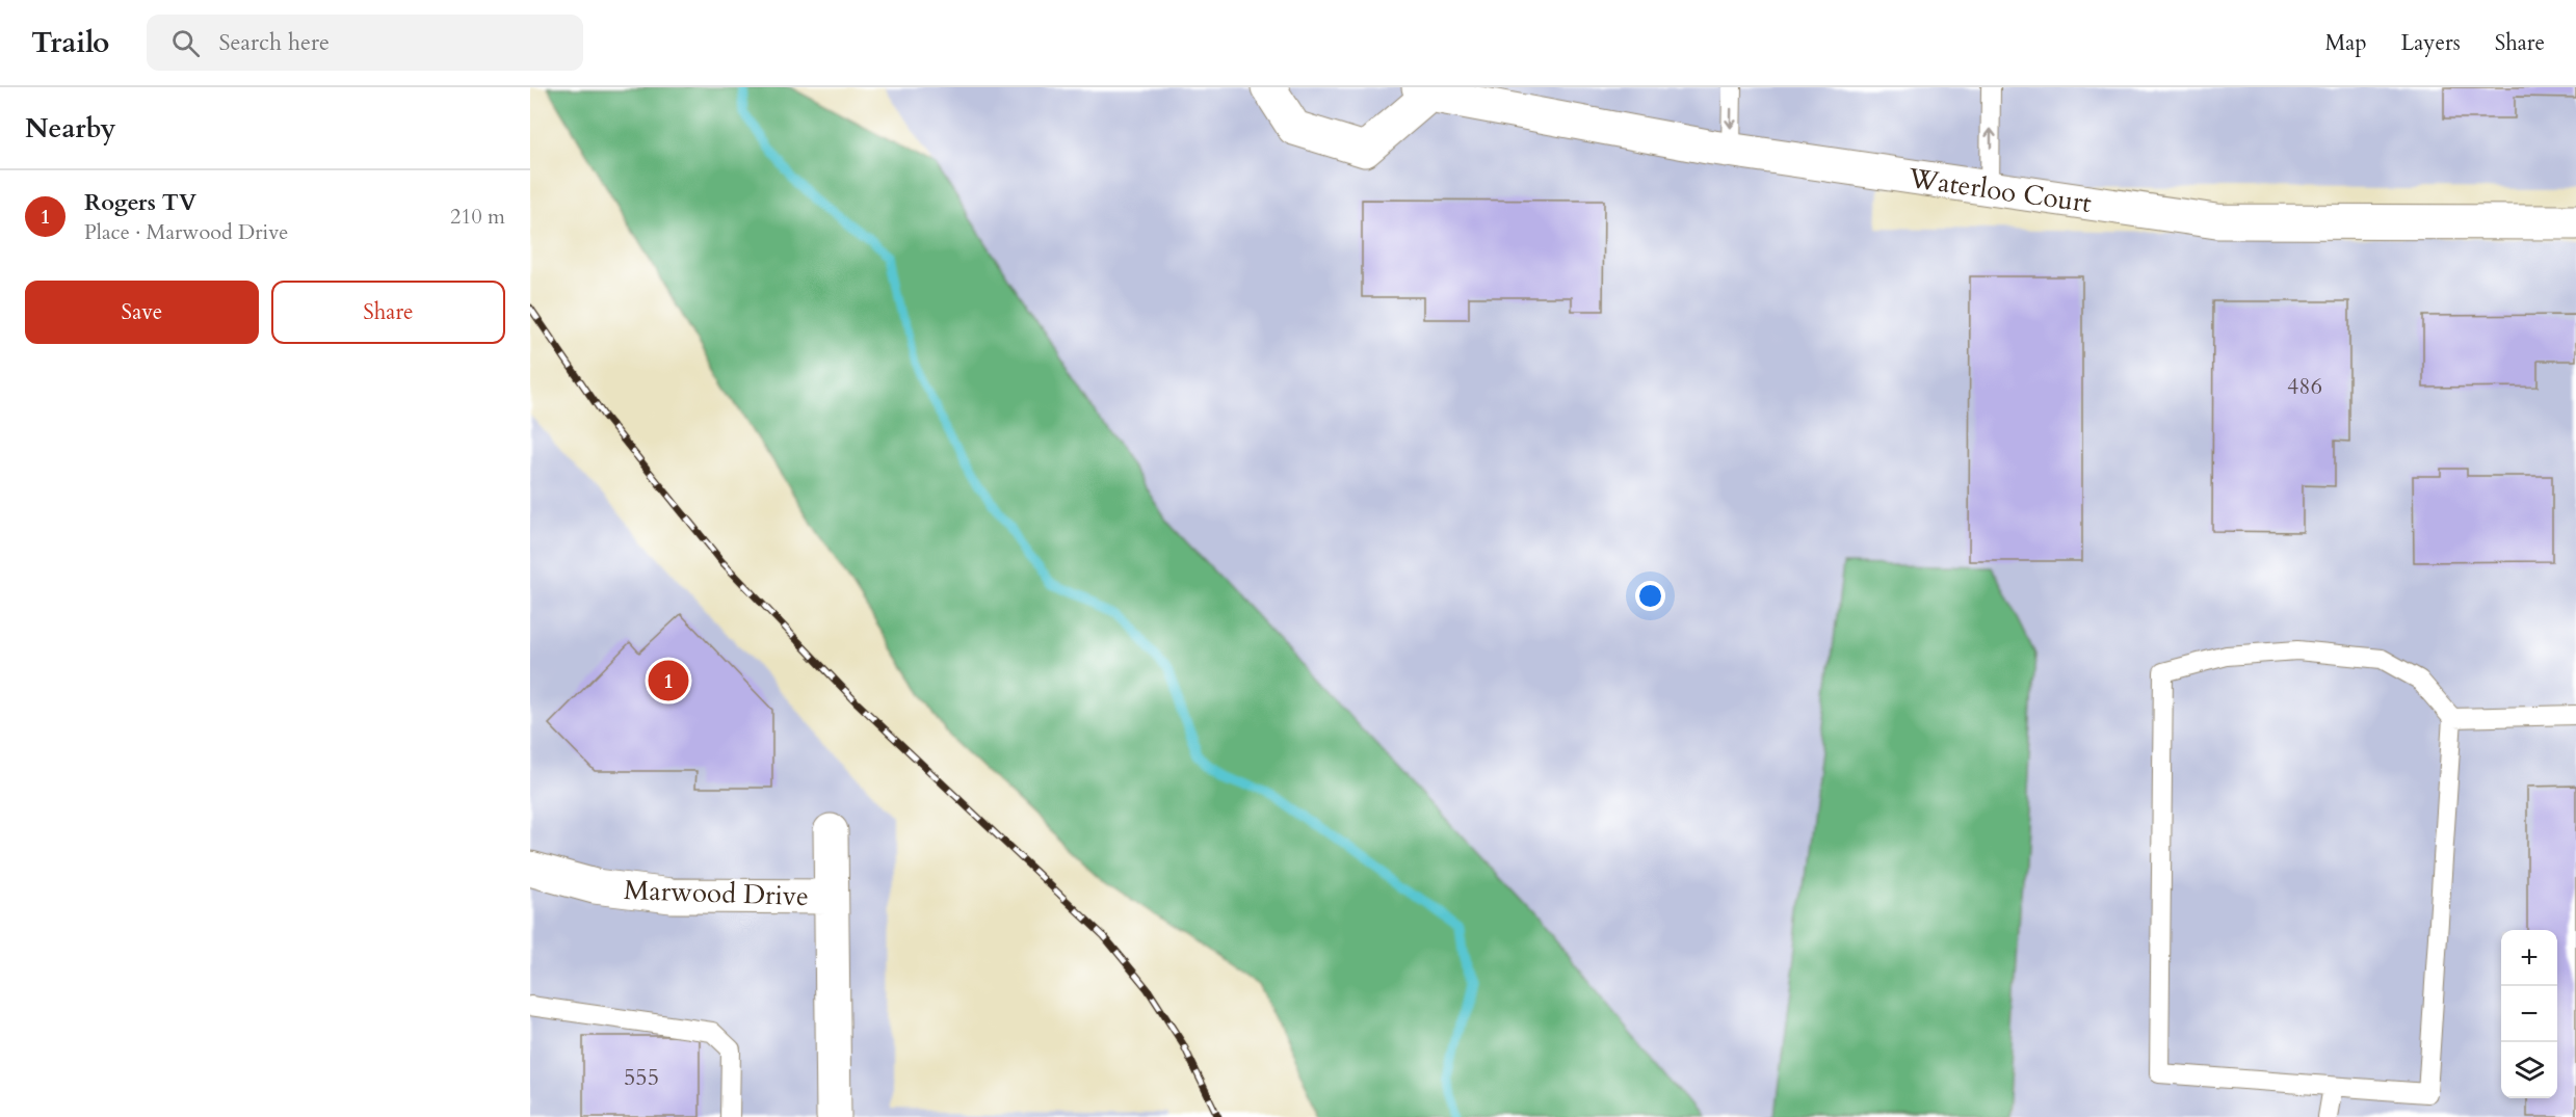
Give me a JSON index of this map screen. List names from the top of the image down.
{
  "streets": {
    "street": ["Waterloo Court", "Marwood Drive"]
  },
  "house_numbers": ["486", "555"],
  "page": {
    "header": "Trailo",
    "search": "Search here",
    "nav": ["Map", "Layers", "Share"],
    "heading": "Nearby",
    "list": [
      {
        "mark": "1",
        "name": "Rogers TV",
        "note": "Place · Marwood Drive",
        "value": "210 m"
      }
    ],
    "buttons": ["Save", "Share"],
    "pins": "1",
    "map_buttons": ["+", "−"]
  }
}
